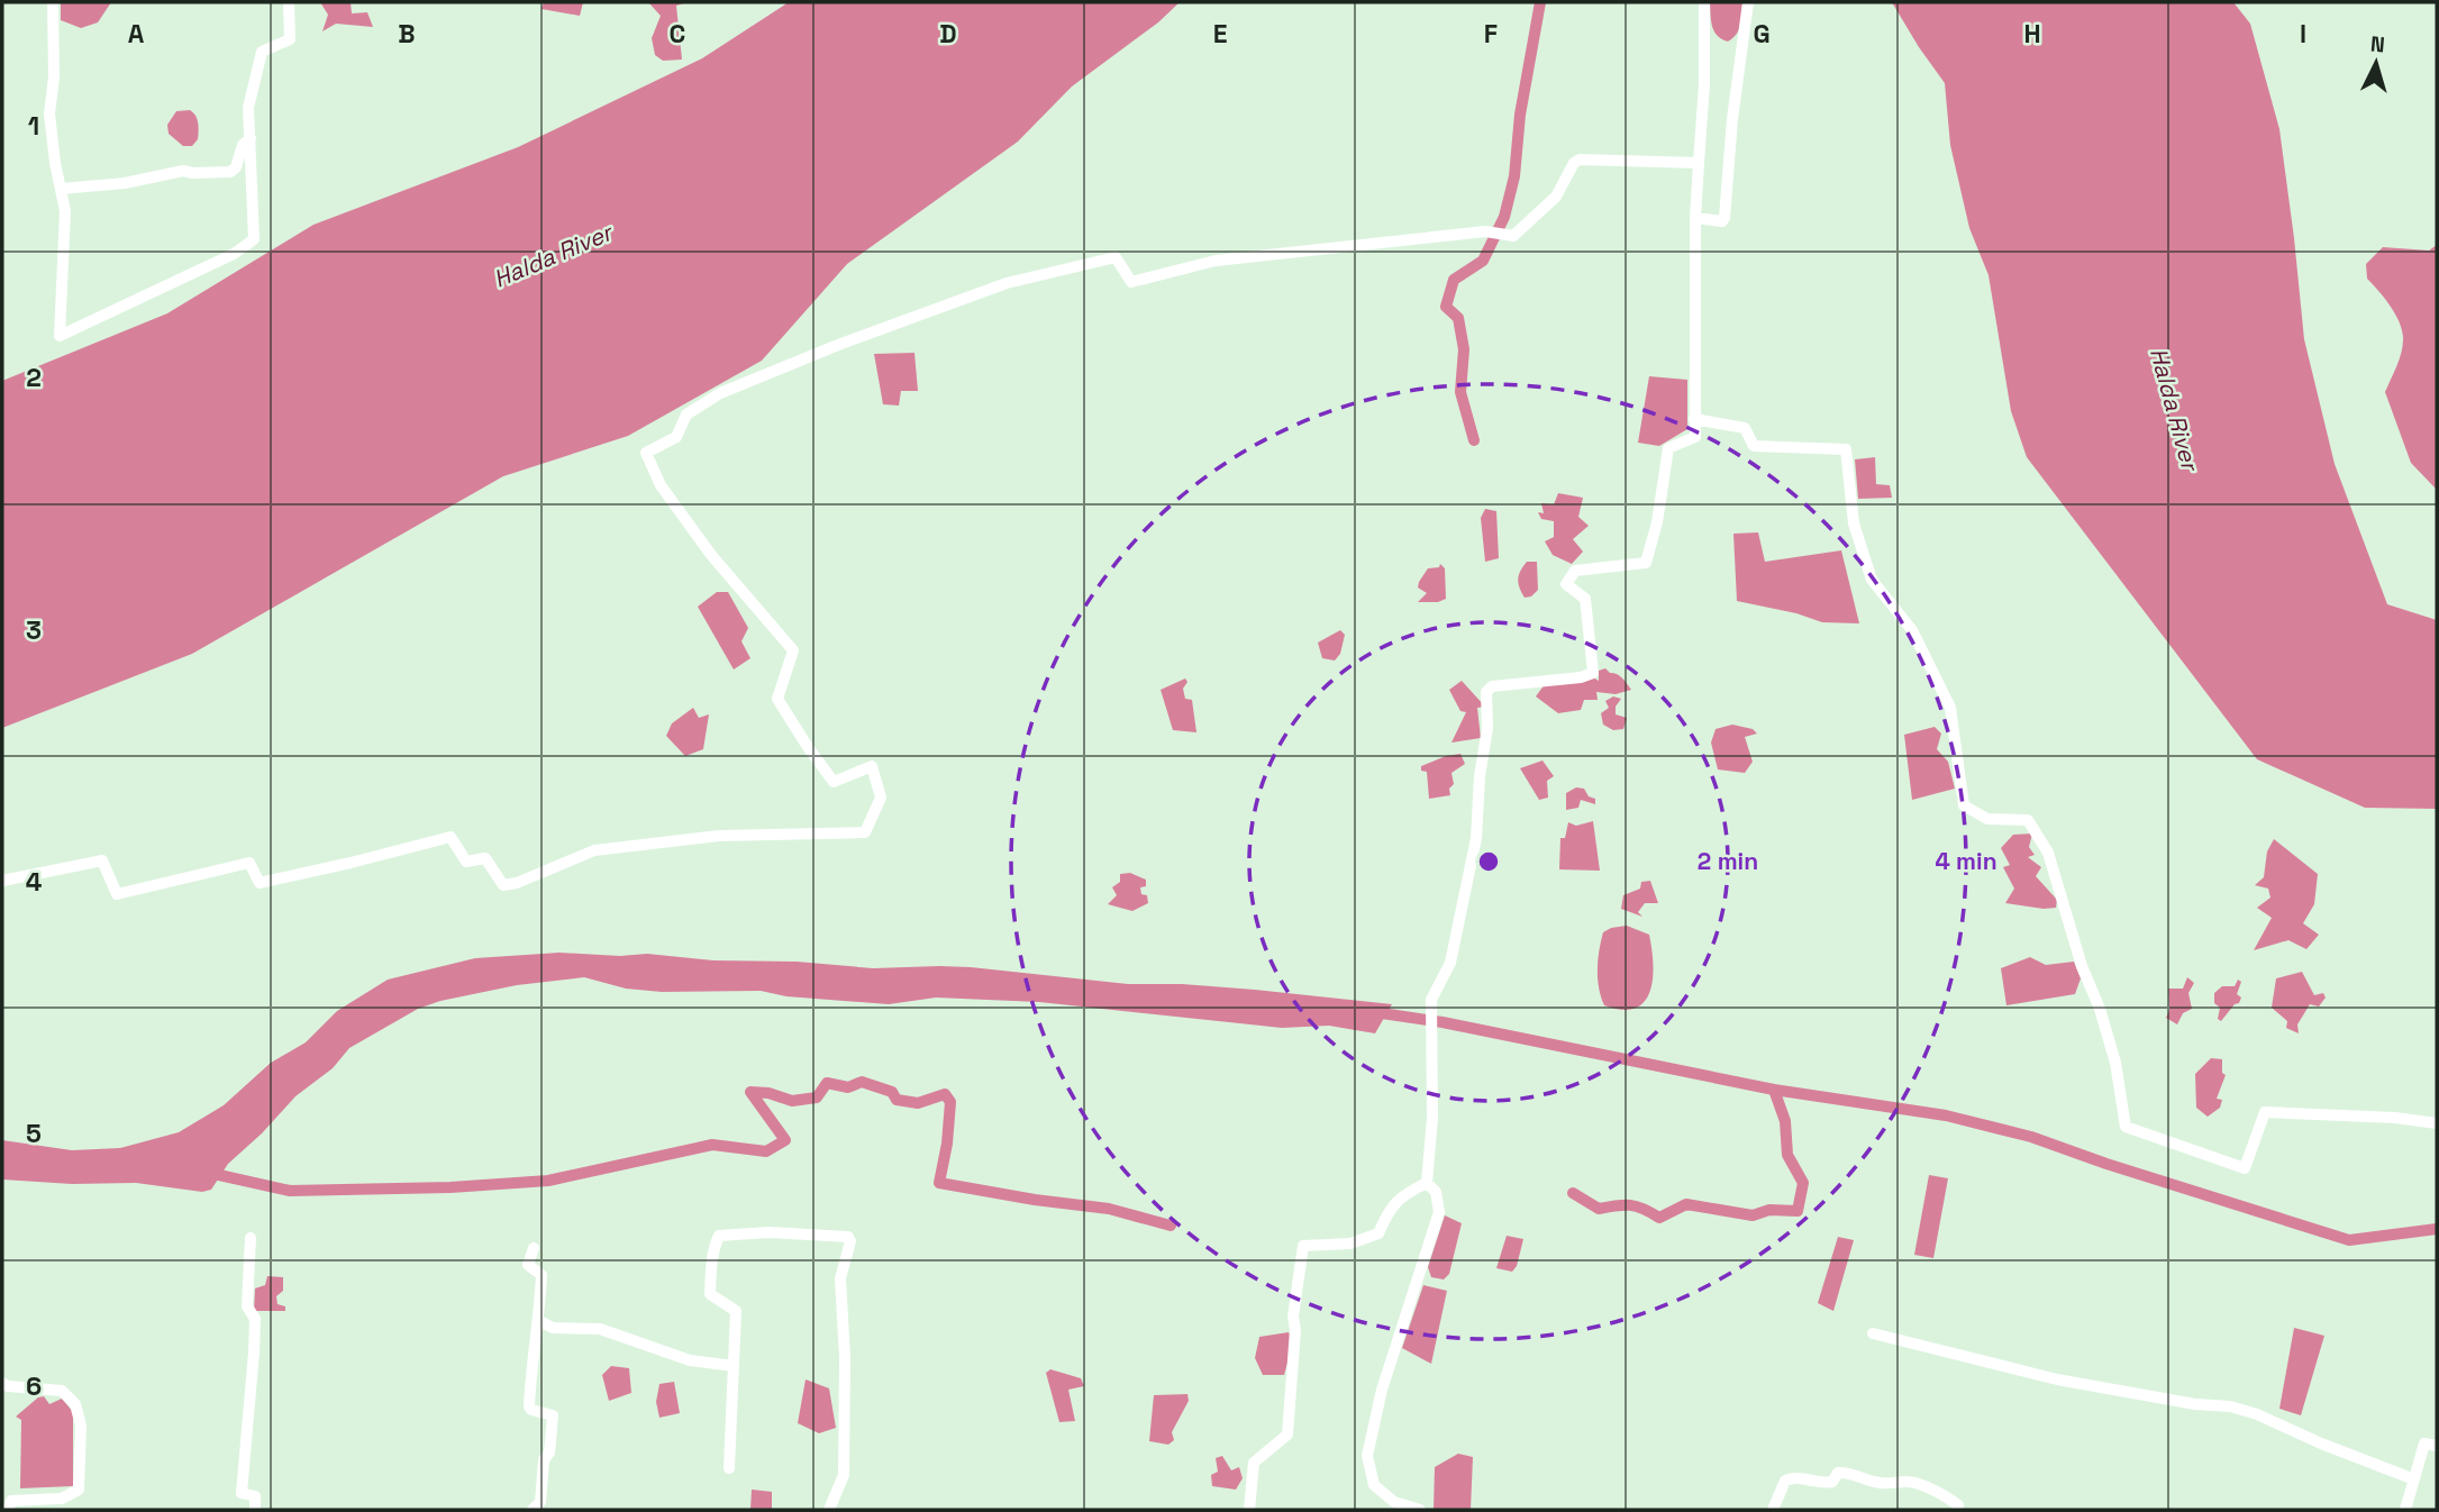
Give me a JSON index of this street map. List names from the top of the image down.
{
  "water": ["Halda River"],
  "north": "top",
  "grid": {
    "columns": [
      "A",
      "B",
      "C",
      "D",
      "E",
      "F",
      "G",
      "H",
      "I"
    ],
    "rows": [
      "1",
      "2",
      "3",
      "4",
      "5",
      "6"
    ]
  },
  "rings": ["2 min", "4 min"]
}
